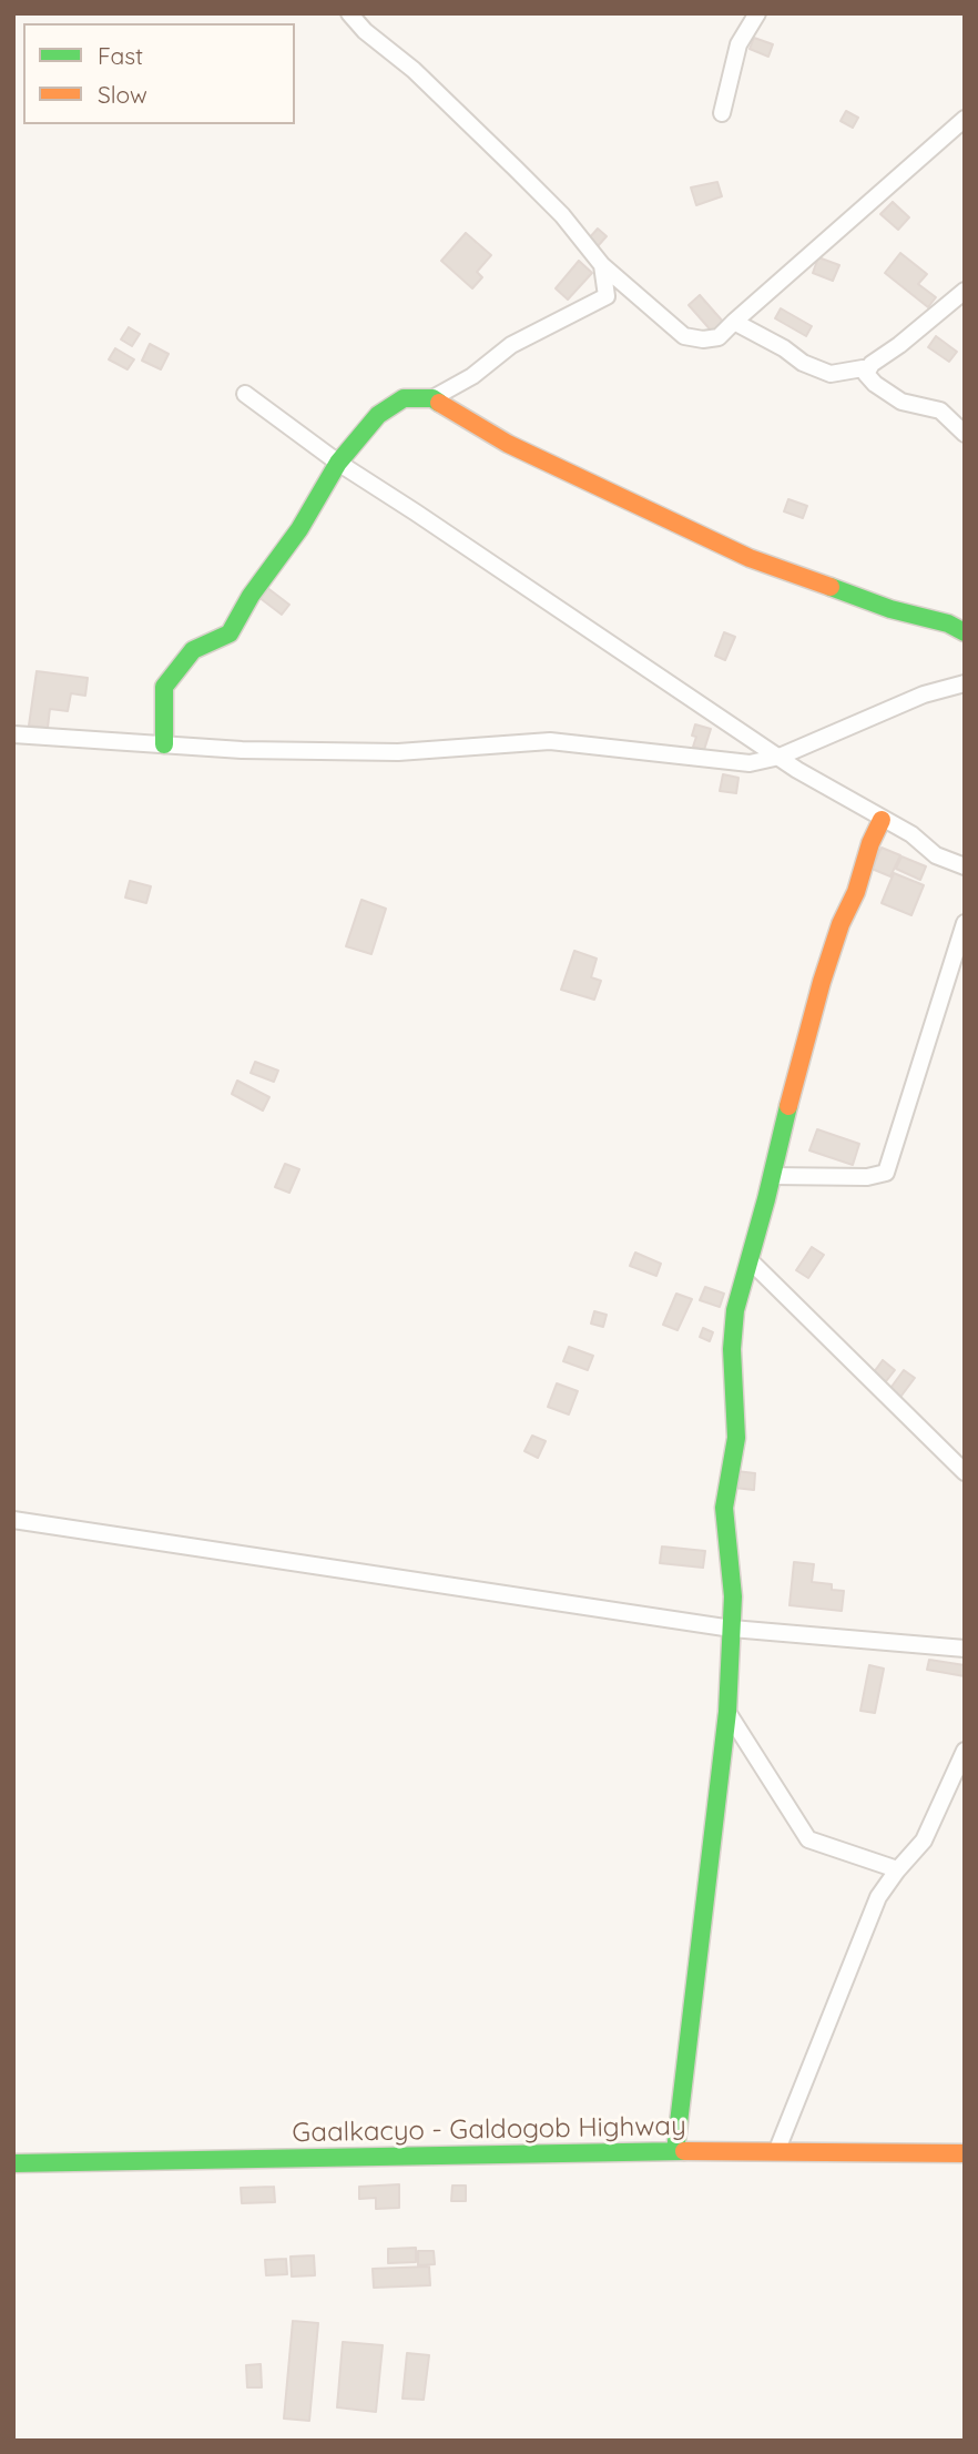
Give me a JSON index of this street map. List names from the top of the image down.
{
  "streets": {
    "street": ["Gaalkacyo - Galdogob Highway"]
  },
  "legend": ["Fast", "Slow"]
}
